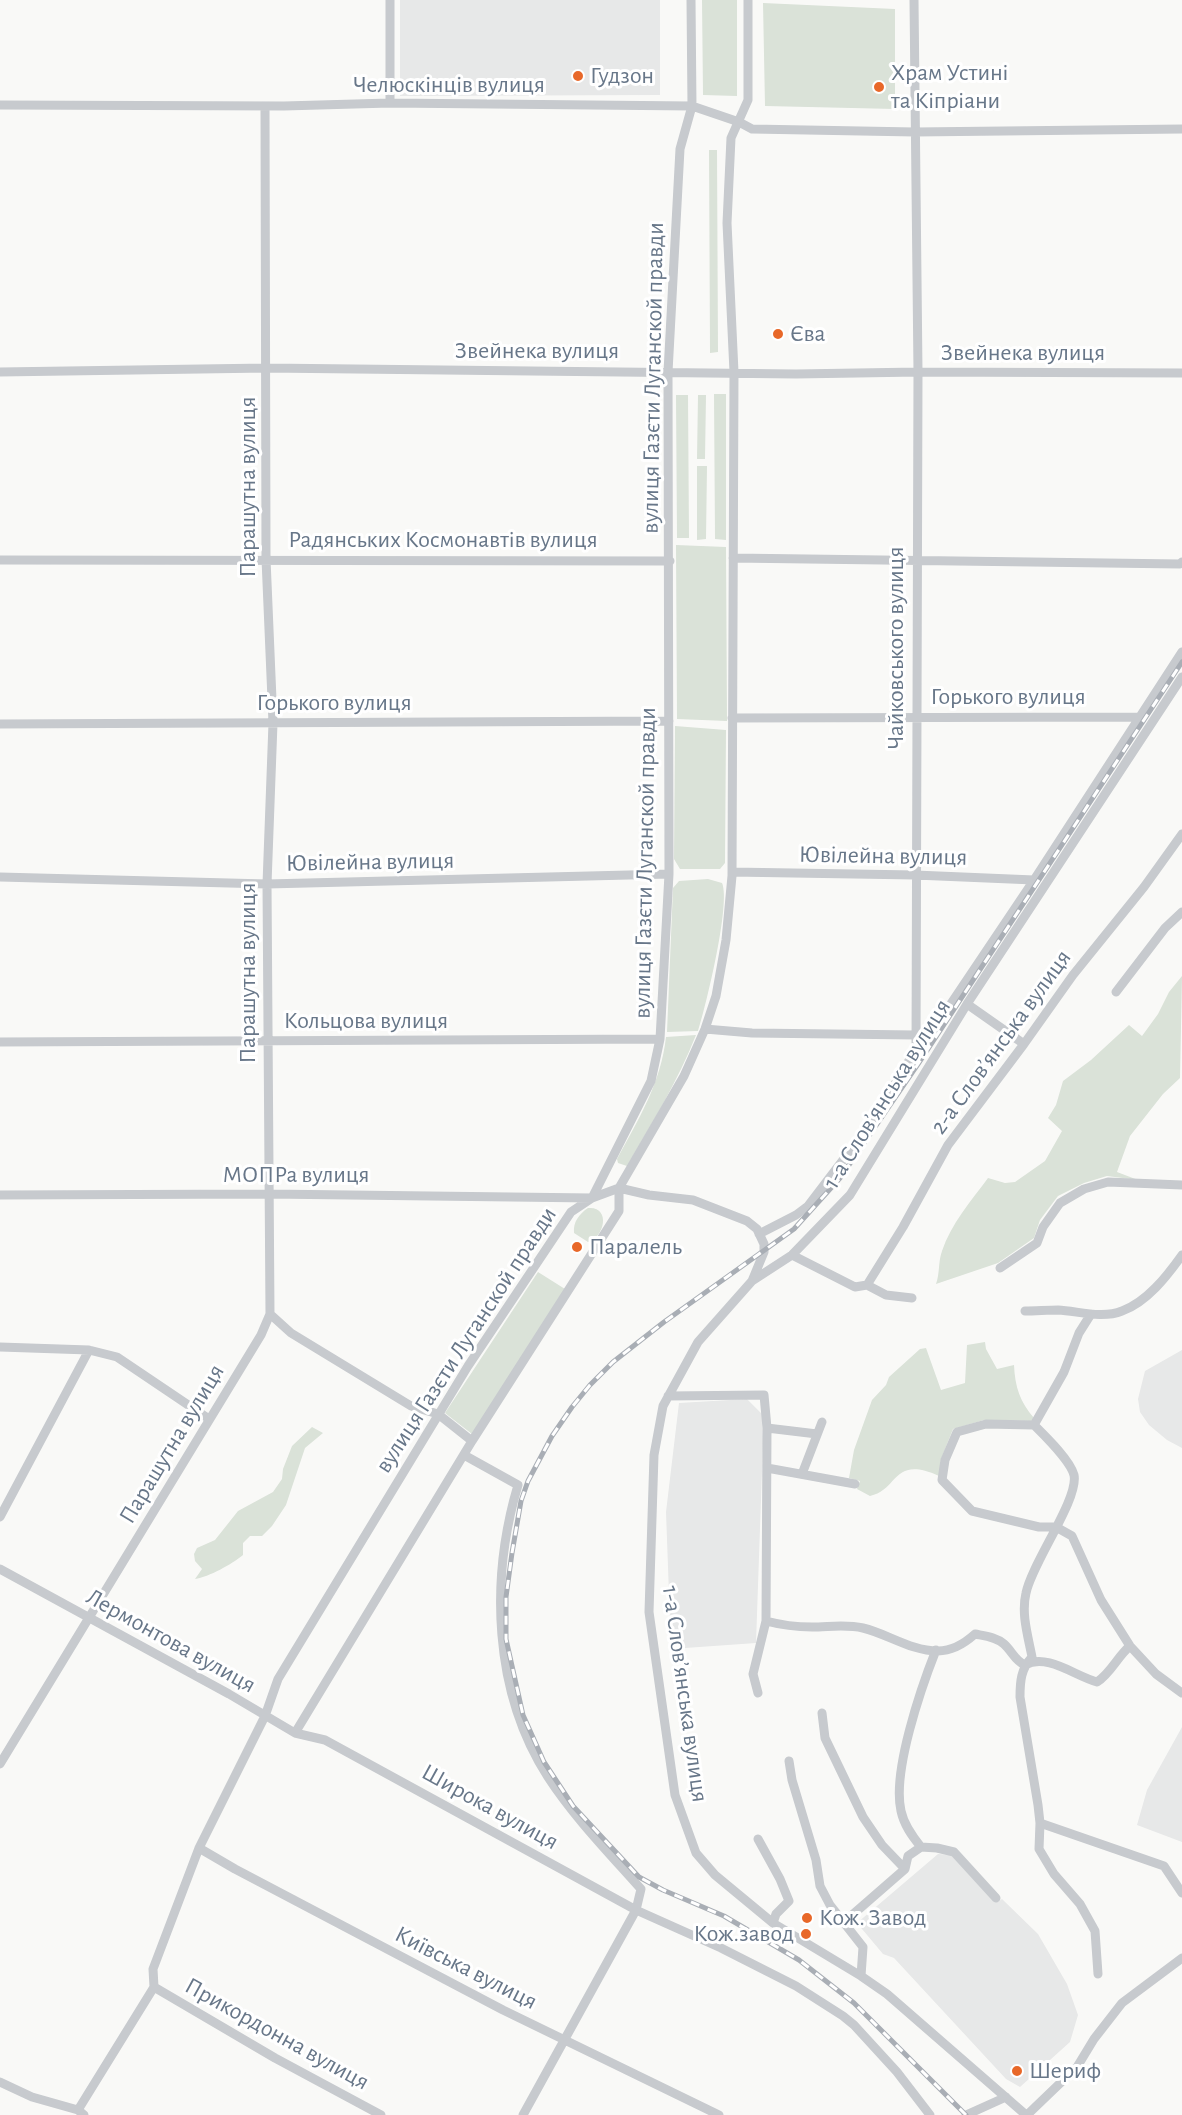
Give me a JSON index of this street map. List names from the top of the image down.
{
  "streets": {
    "street": [
      "Челюскінців вулиця",
      "Звейнека вулиця",
      "вулиця Газєти Луганской правди",
      "Парашутна вулиця",
      "Радянських Космонавтів вулиця",
      "Чайковського вулиця",
      "Горького вулиця",
      "Ювілейна вулиця",
      "Кольцова вулиця",
      "2-а Слов’янська вулиця",
      "1-а Слов’янська вулиця",
      "МОПРа вулиця",
      "Лермонтова вулиця",
      "Широка вулиця",
      "Київська вулиця",
      "Прикордонна вулиця"
    ]
  },
  "crossings": [
    ["Челюскінців вулиця", "вулиця Газєти Луганской правди"],
    ["Челюскінців вулиця", "Парашутна вулиця"],
    ["Челюскінців вулиця", "Чайковського вулиця"],
    ["Звейнека вулиця", "вулиця Газєти Луганской правди"],
    ["Звейнека вулиця", "Парашутна вулиця"],
    ["Звейнека вулиця", "Чайковського вулиця"],
    ["вулиця Газєти Луганской правди", "Радянських Космонавтів вулиця"],
    ["вулиця Газєти Луганской правди", "Горького вулиця"],
    ["вулиця Газєти Луганской правди", "Ювілейна вулиця"],
    ["вулиця Газєти Луганской правди", "Кольцова вулиця"],
    ["вулиця Газєти Луганской правди", "МОПРа вулиця"],
    ["вулиця Газєти Луганской правди", "Лермонтова вулиця"],
    ["вулиця Газєти Луганской правди", "Київська вулиця"],
    ["вулиця Газєти Луганской правди", "Прикордонна вулиця"],
    ["Парашутна вулиця", "Радянських Космонавтів вулиця"],
    ["Парашутна вулиця", "Горького вулиця"],
    ["Парашутна вулиця", "Ювілейна вулиця"],
    ["Парашутна вулиця", "Кольцова вулиця"],
    ["Парашутна вулиця", "МОПРа вулиця"],
    ["Парашутна вулиця", "Лермонтова вулиця"],
    ["Чайковського вулиця", "Горького вулиця"],
    ["Чайковського вулиця", "Ювілейна вулиця"],
    ["Лермонтова вулиця", "Широка вулиця"]
  ],
  "places": [
    "Гудзон",
    "Храм Устині та Кіпріани",
    "Єва",
    "Паралель",
    "Кож. Завод",
    "Кож.завод",
    "Шериф"
  ]
}
